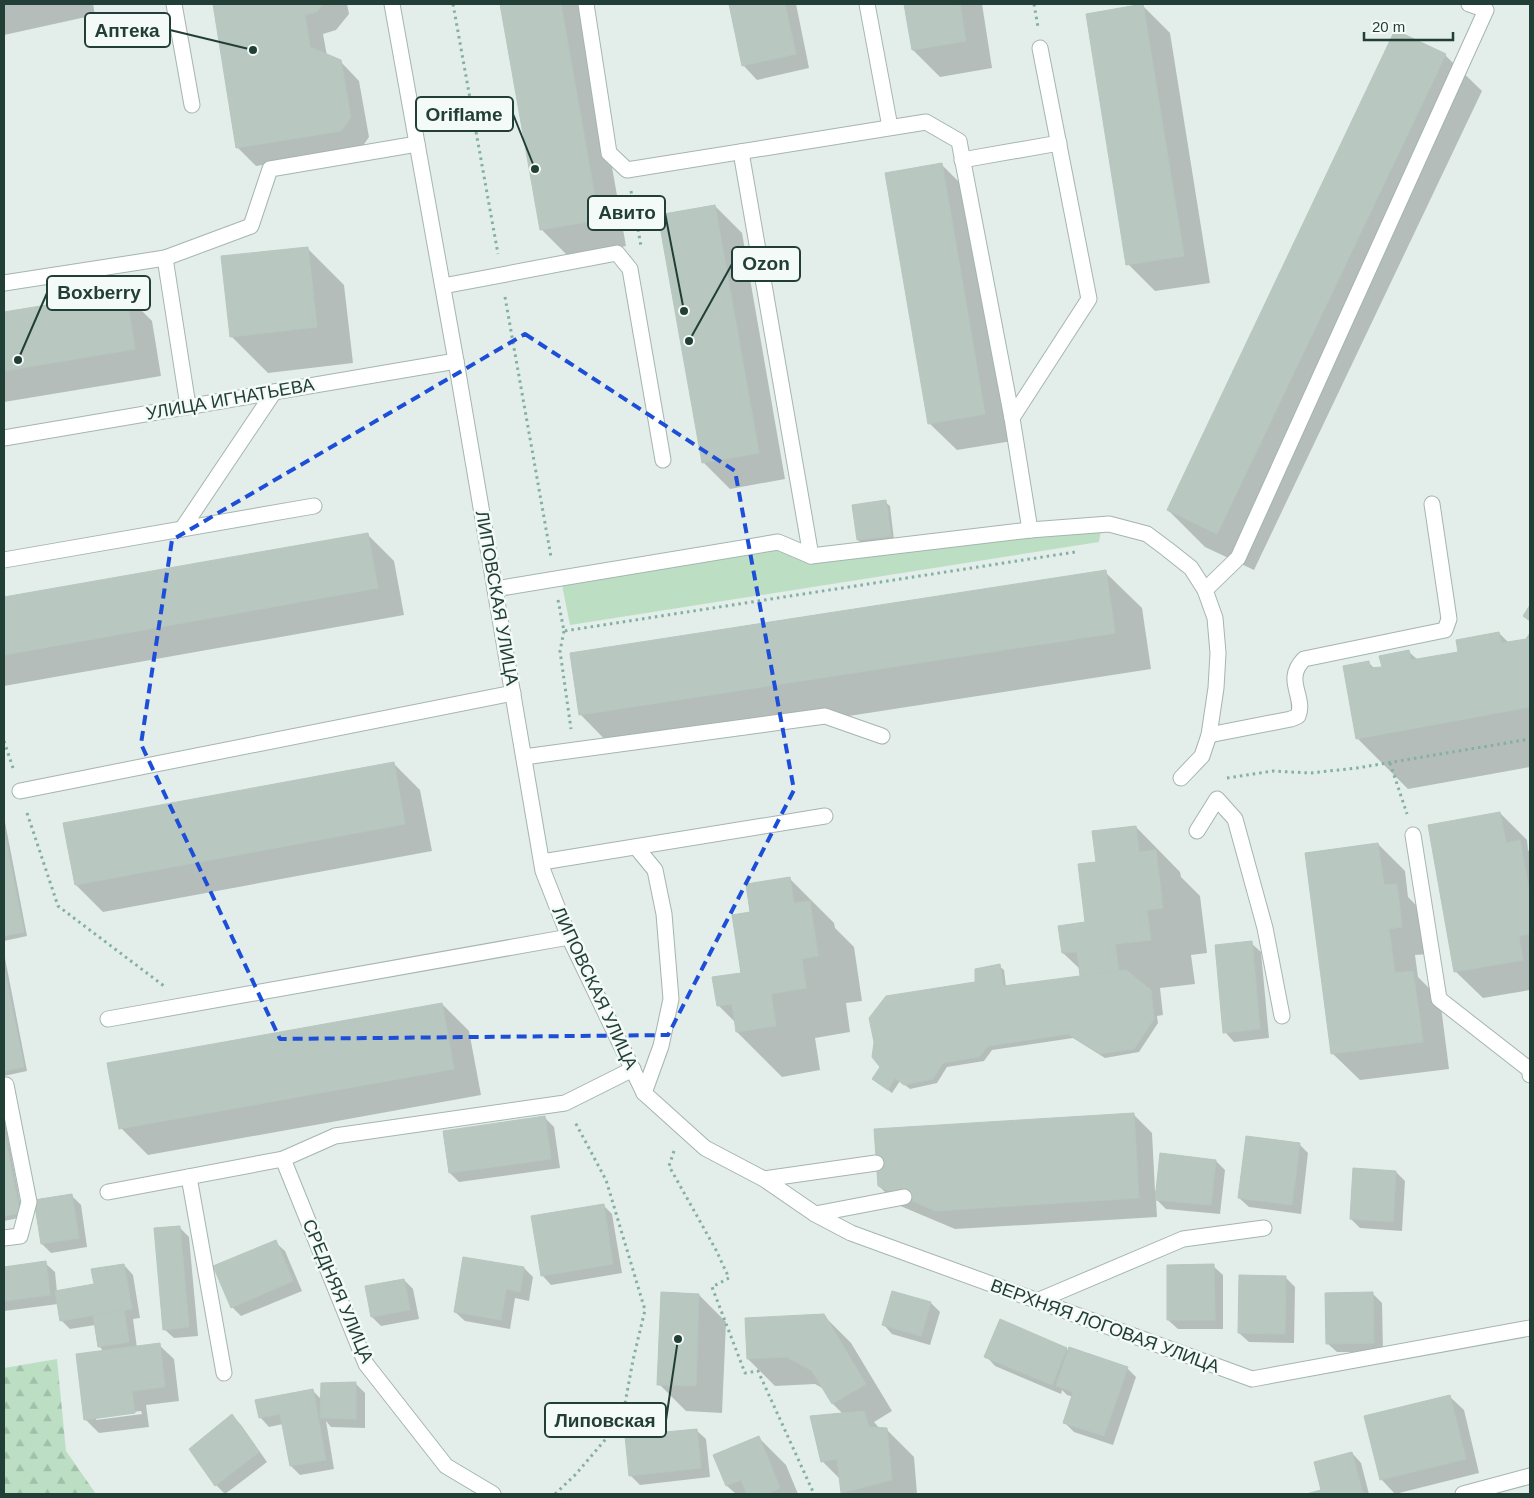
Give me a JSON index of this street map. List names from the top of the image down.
{
  "streets": {
    "street": [
      "УЛИЦА ИГНАТЬЕВА",
      "ЛИПОВСКАЯ УЛИЦА",
      "СРЕДНЯЯ УЛИЦА",
      "ВЕРХНЯЯ ЛОГОВАЯ УЛИЦА"
    ]
  },
  "crossings": [
    ["УЛИЦА ИГНАТЬЕВА", "ЛИПОВСКАЯ УЛИЦА"],
    ["ЛИПОВСКАЯ УЛИЦА", "ВЕРХНЯЯ ЛОГОВАЯ УЛИЦА"]
  ],
  "places": [
    "Аптека",
    "Oriflame",
    "Авито",
    "Ozon",
    "Boxberry",
    "Липовская"
  ],
  "scale_bar": "20 m"
}
